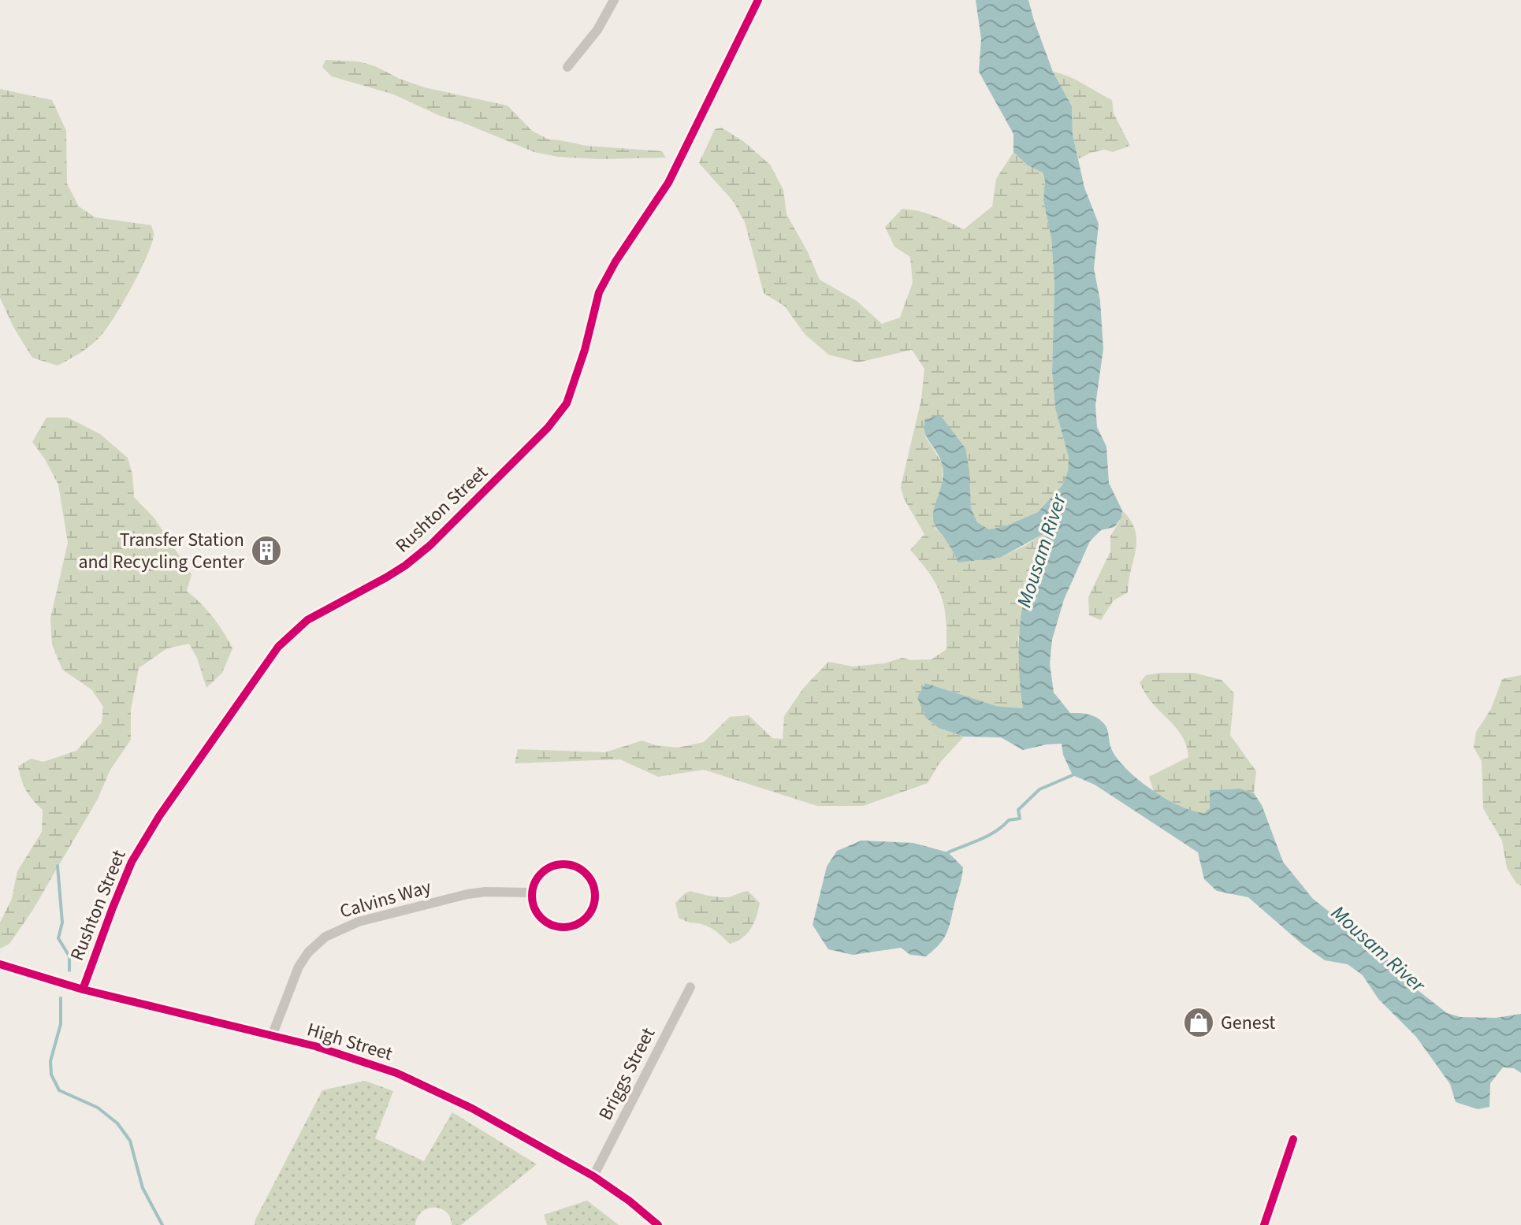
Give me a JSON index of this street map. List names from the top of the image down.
{
  "streets": {
    "street": [
      "Rushton Street",
      "Calvins Way",
      "High Street",
      "Briggs Street"
    ]
  },
  "crossings": [
    ["Rushton Street", "High Street"],
    ["Calvins Way", "High Street"],
    ["High Street", "Briggs Street"]
  ],
  "water": ["Mousam River"],
  "places": {
    "building": ["Transfer Station and Recycling Center"],
    "shop": ["Genest"]
  }
}
